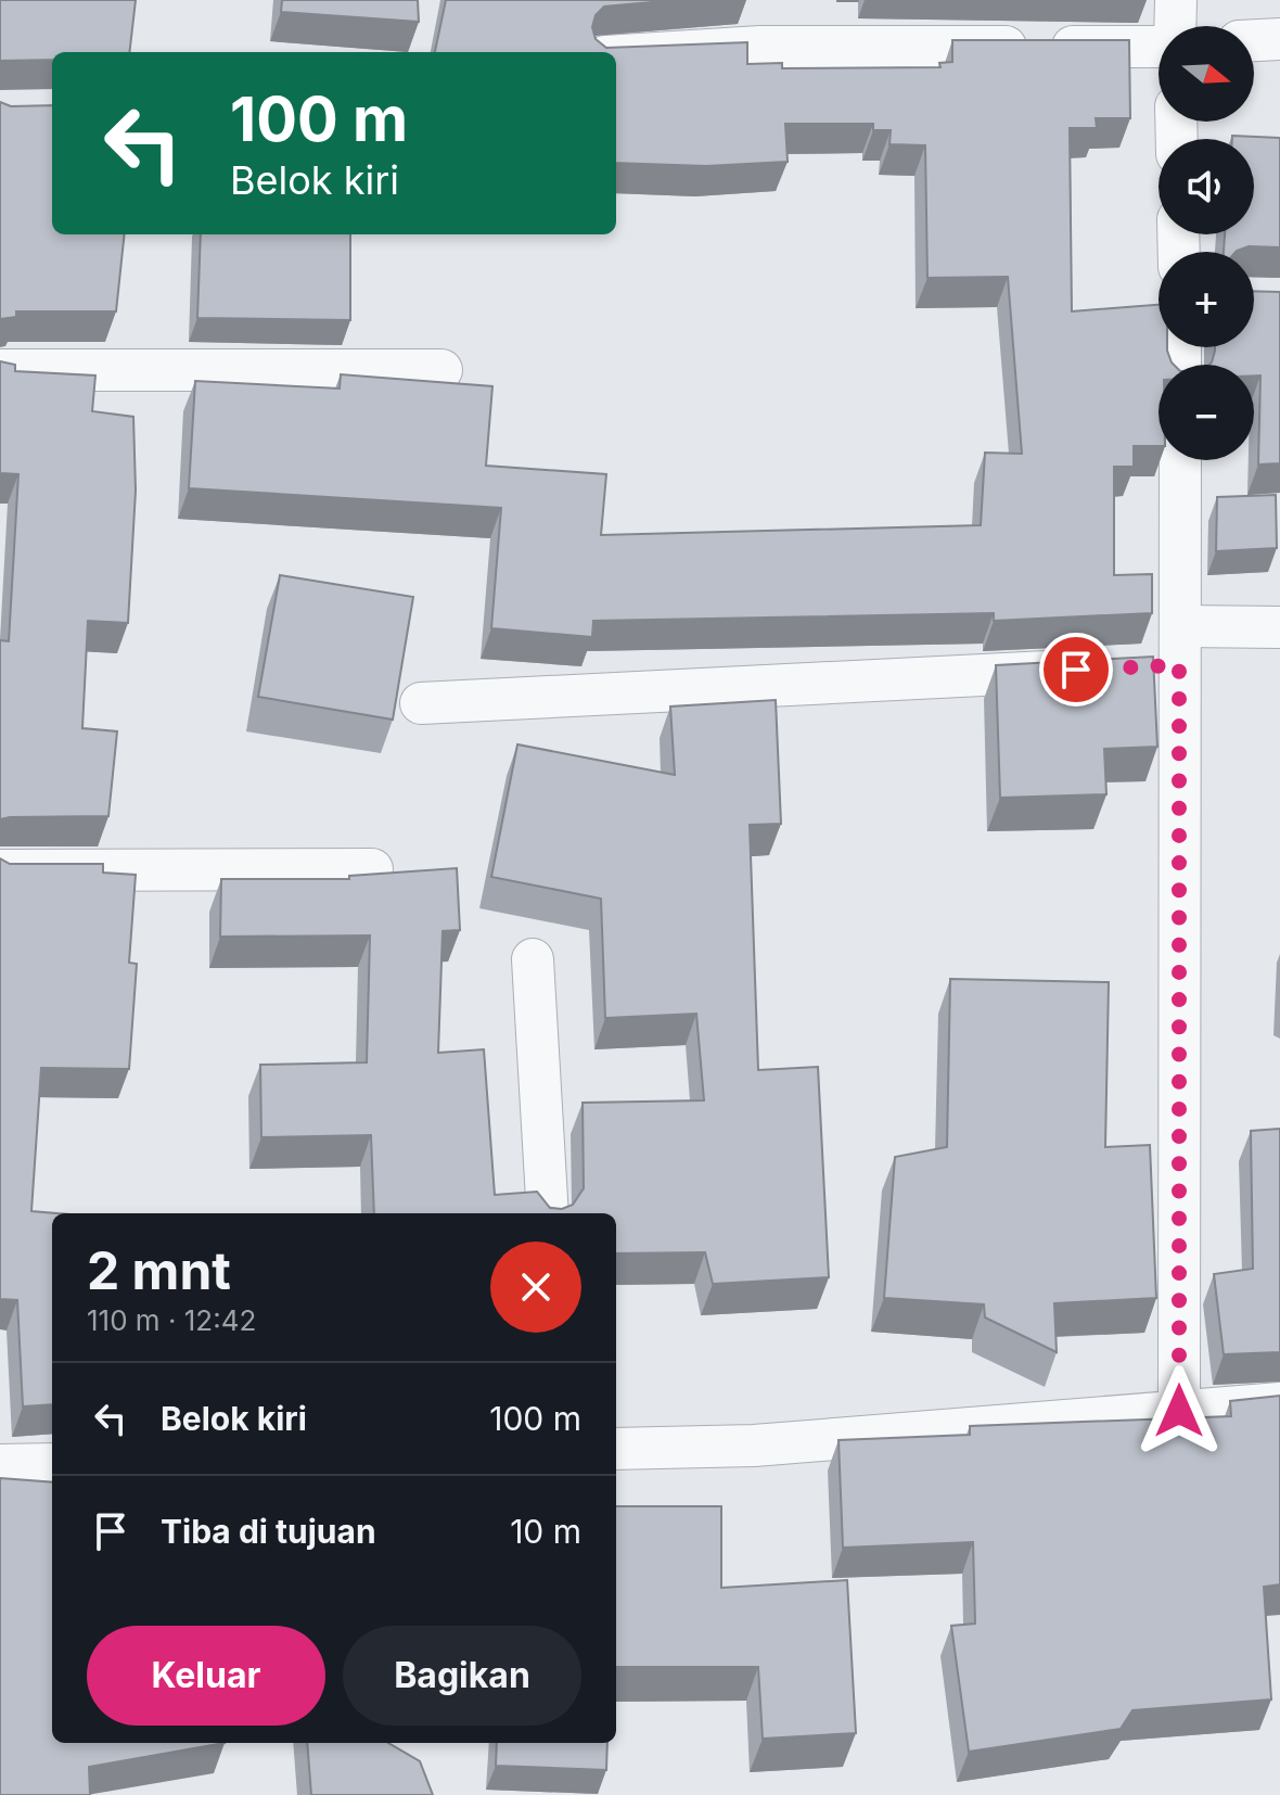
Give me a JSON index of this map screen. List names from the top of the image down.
{
  "north": "right",
  "page": {
    "map_buttons": ["+", "−"],
    "turn": ["100 m", "Belok kiri"],
    "heading": ["2 mnt", "110 m · 12:42"],
    "list": [
      {
        "name": "Belok kiri",
        "value": "100 m"
      },
      {
        "name": "Tiba di tujuan",
        "value": "10 m"
      }
    ],
    "buttons": ["Keluar", "Bagikan"]
  }
}
